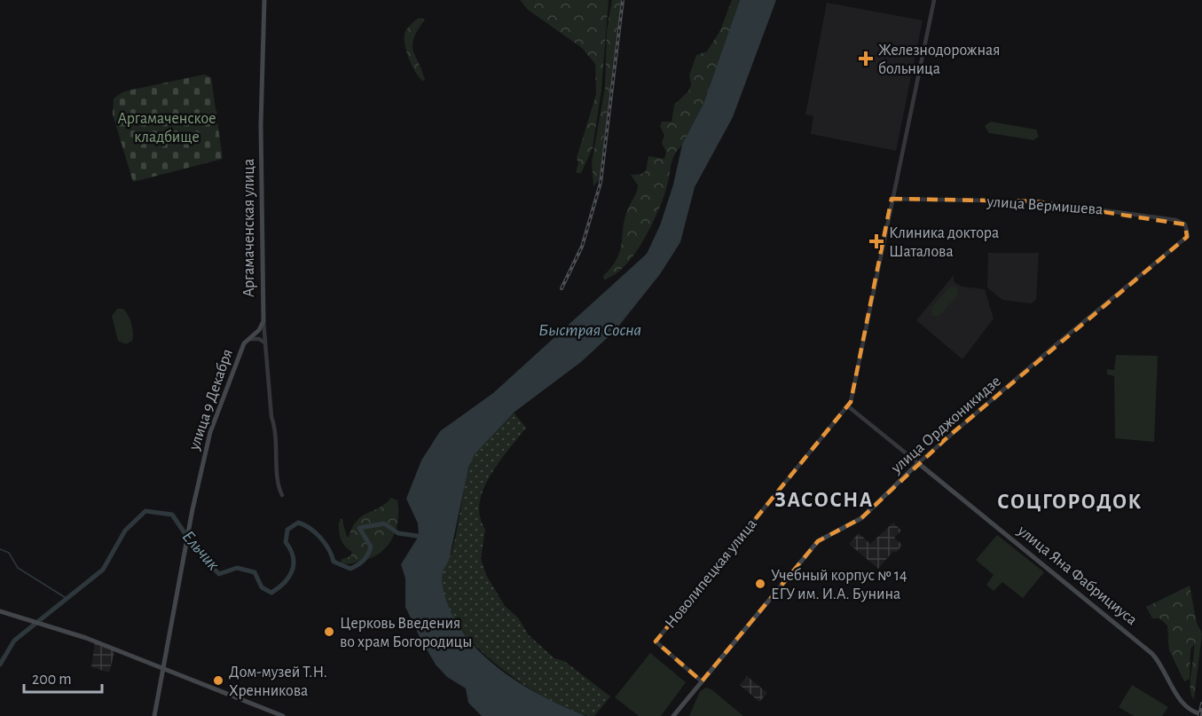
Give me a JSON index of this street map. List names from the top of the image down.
{
  "streets": {
    "main road": [
      "Аргамаченская улица",
      "улица 9 Декабря",
      "улица Орджоникидзе",
      "улица Яна Фабрициуса"
    ],
    "street": ["улица Вермишева", "Новолипецкая улица"]
  },
  "crossings": [
    ["улица Вермишева", "улица Орджоникидзе"],
    ["улица Вермишева", "Новолипецкая улица"],
    ["Аргамаченская улица", "улица 9 Декабря"],
    ["улица Орджоникидзе", "Новолипецкая улица"],
    ["улица Орджоникидзе", "улица Яна Фабрициуса"],
    ["Новолипецкая улица", "улица Яна Фабрициуса"]
  ],
  "districts": ["ЗАСОСНА", "СОЦГОРОДОК"],
  "water": ["Быстрая Сосна", "Ельчик"],
  "parks": ["Аргамаченское кладбище"],
  "places": {
    "health": ["Железнодорожная больница", "Клиника доктора Шаталова"],
    "other": ["Учебный корпус № 14 ЕГУ им. И.А. Бунина", "Церковь Введения во храм Богородицы", "Дом-музей Т.Н. Хренникова"]
  },
  "scale_bar": "200 m"
}
